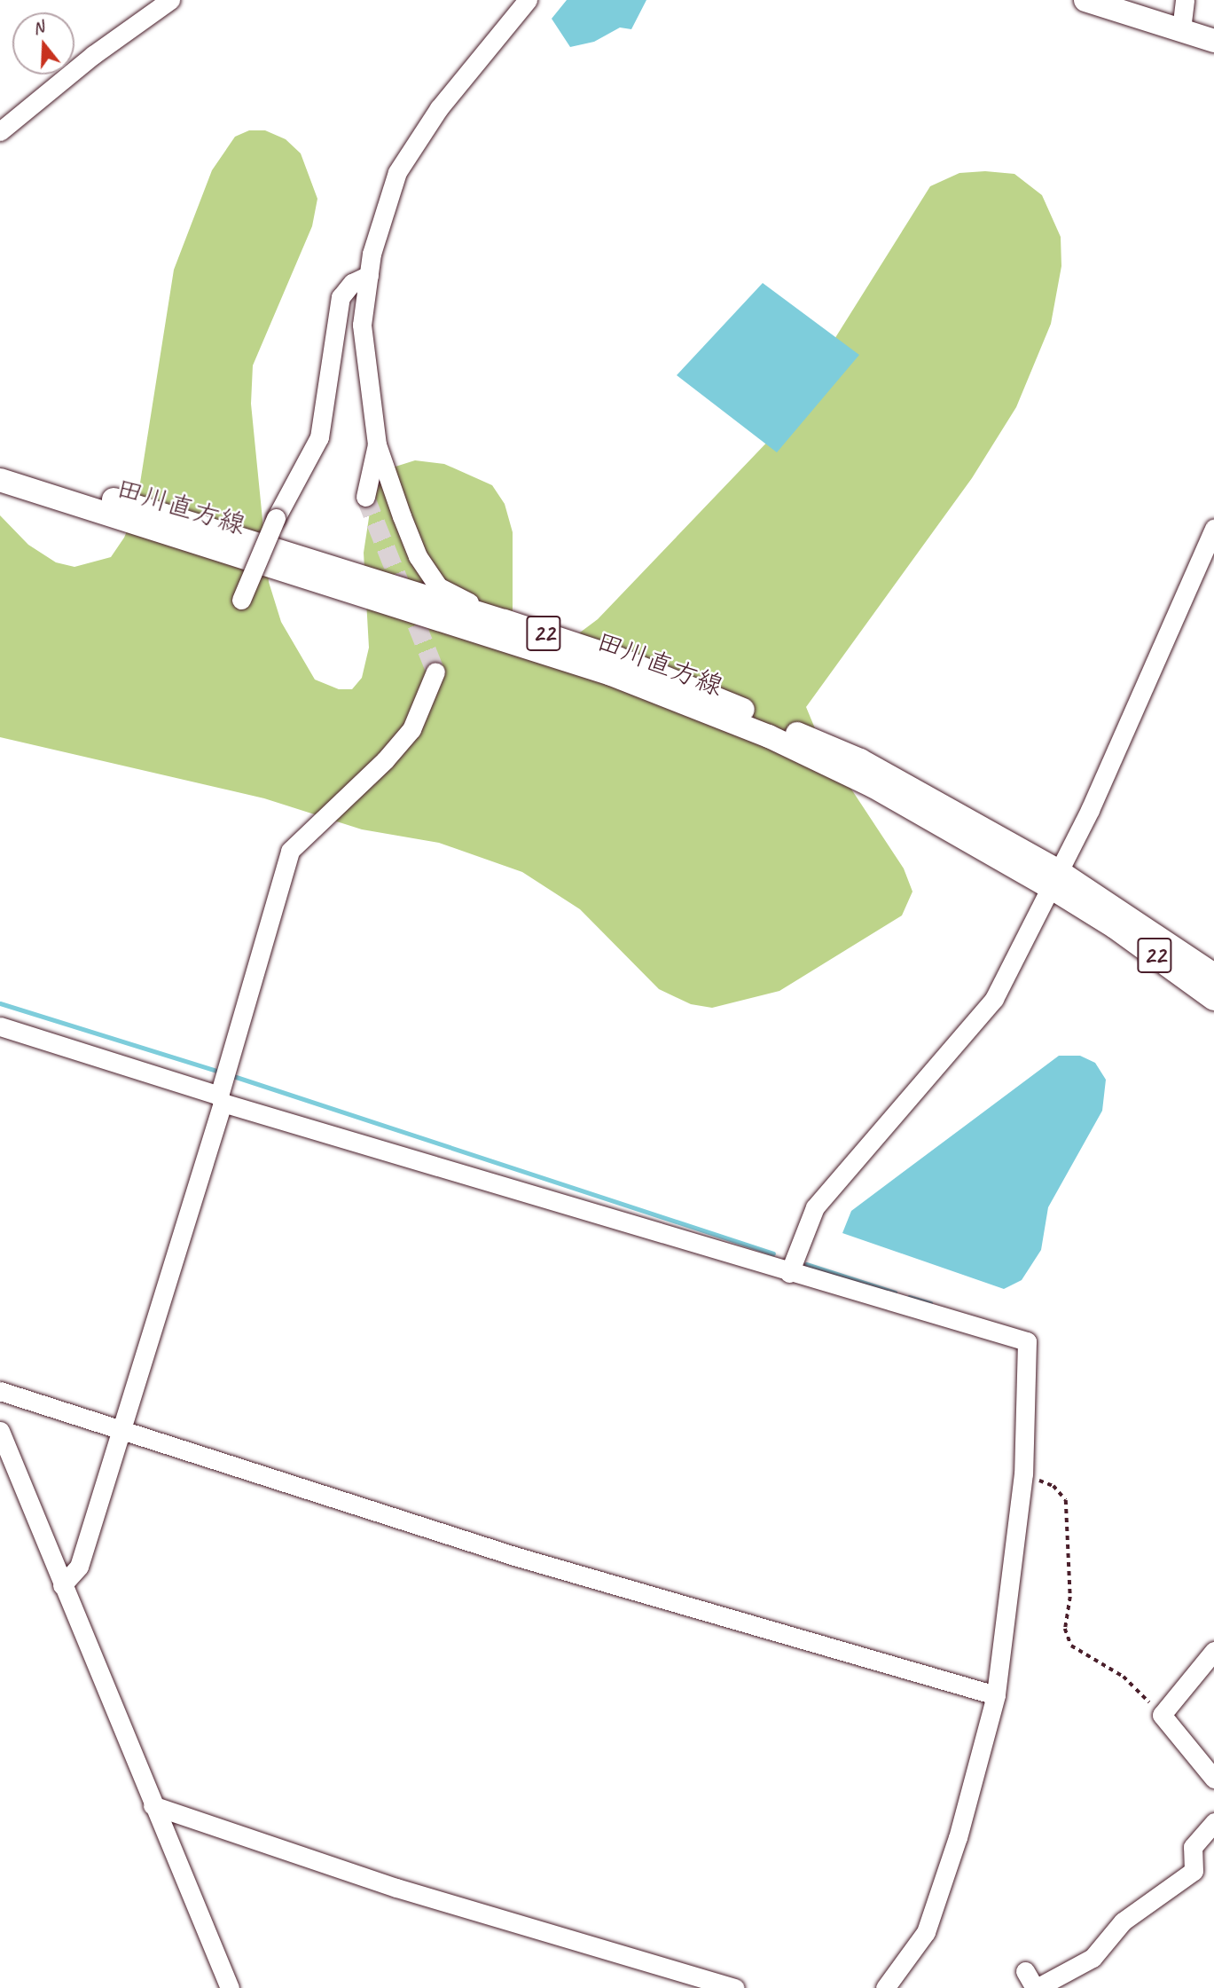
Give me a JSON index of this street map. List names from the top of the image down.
{
  "streets": {
    "main road": ["田川直方線", "22"]
  },
  "north": "top"
}
